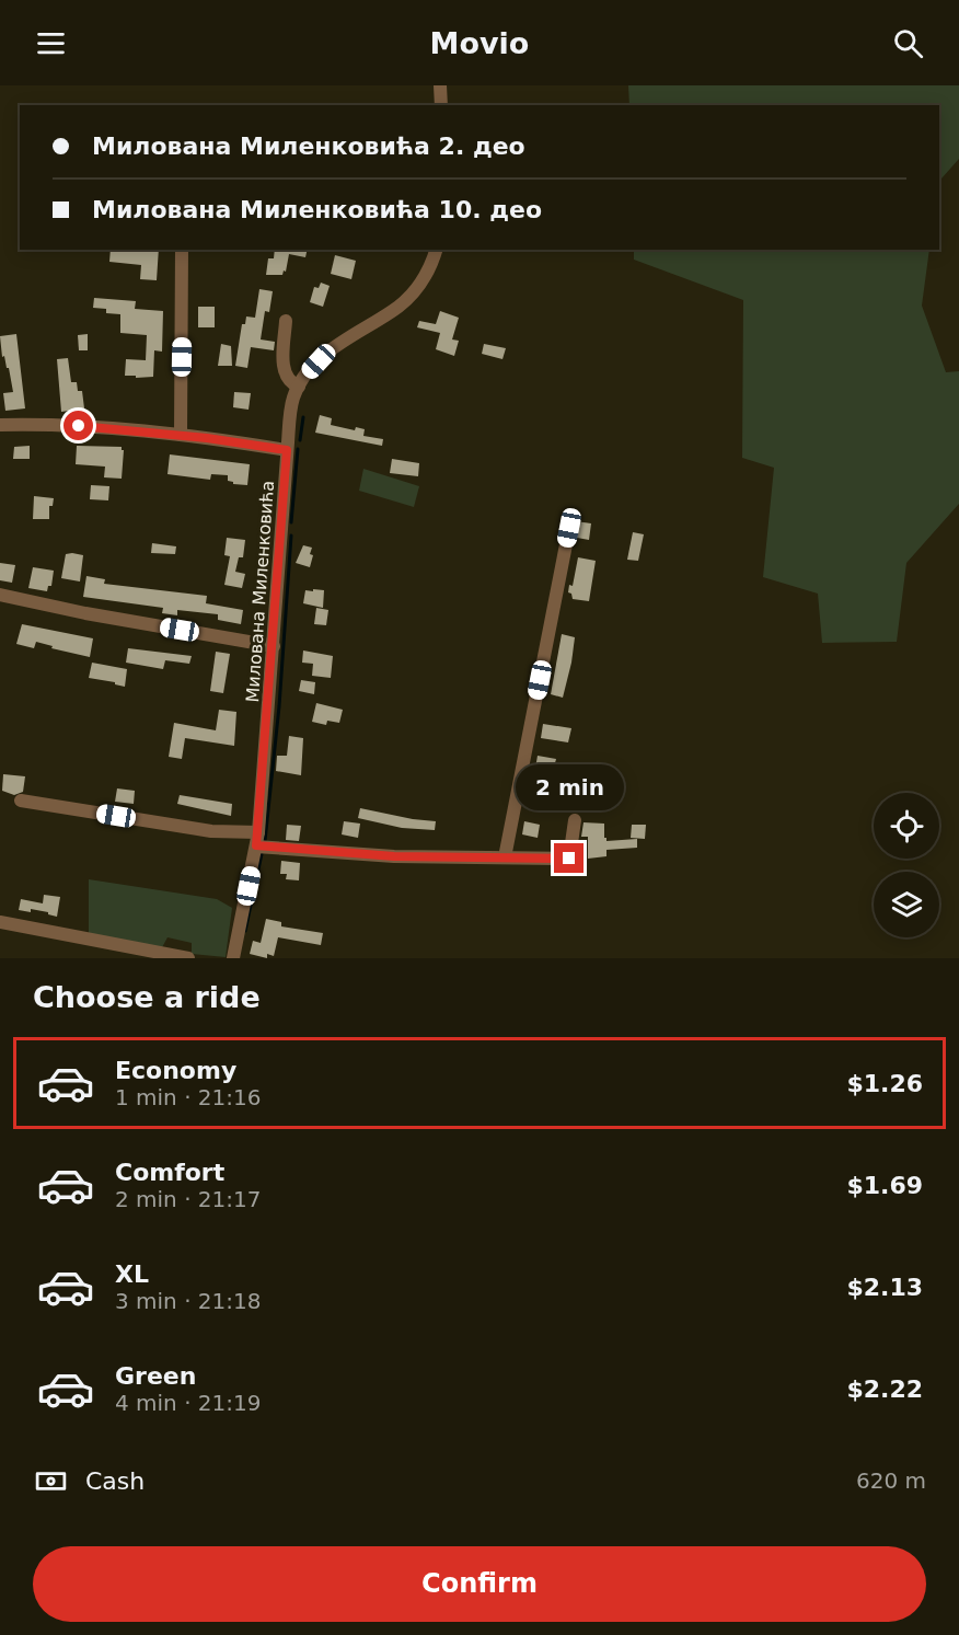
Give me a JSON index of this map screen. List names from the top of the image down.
{
  "streets": {
    "street": ["Милована Миленковића"]
  },
  "page": {
    "header": "Movio",
    "banner": ["Милована Миленковића 2. део", "Милована Миленковића 10. део"],
    "bubble": "2 min",
    "heading": "Choose a ride",
    "list": [
      {
        "name": "Economy",
        "note": "1 min · 21:16",
        "value": "$1.26"
      },
      {
        "name": "Comfort",
        "note": "2 min · 21:17",
        "value": "$1.69"
      },
      {
        "name": "XL",
        "note": "3 min · 21:18",
        "value": "$2.13"
      },
      {
        "name": "Green",
        "note": "4 min · 21:19",
        "value": "$2.22"
      }
    ],
    "pay": ["Cash", "620 m"],
    "buttons": "Confirm"
  }
}
